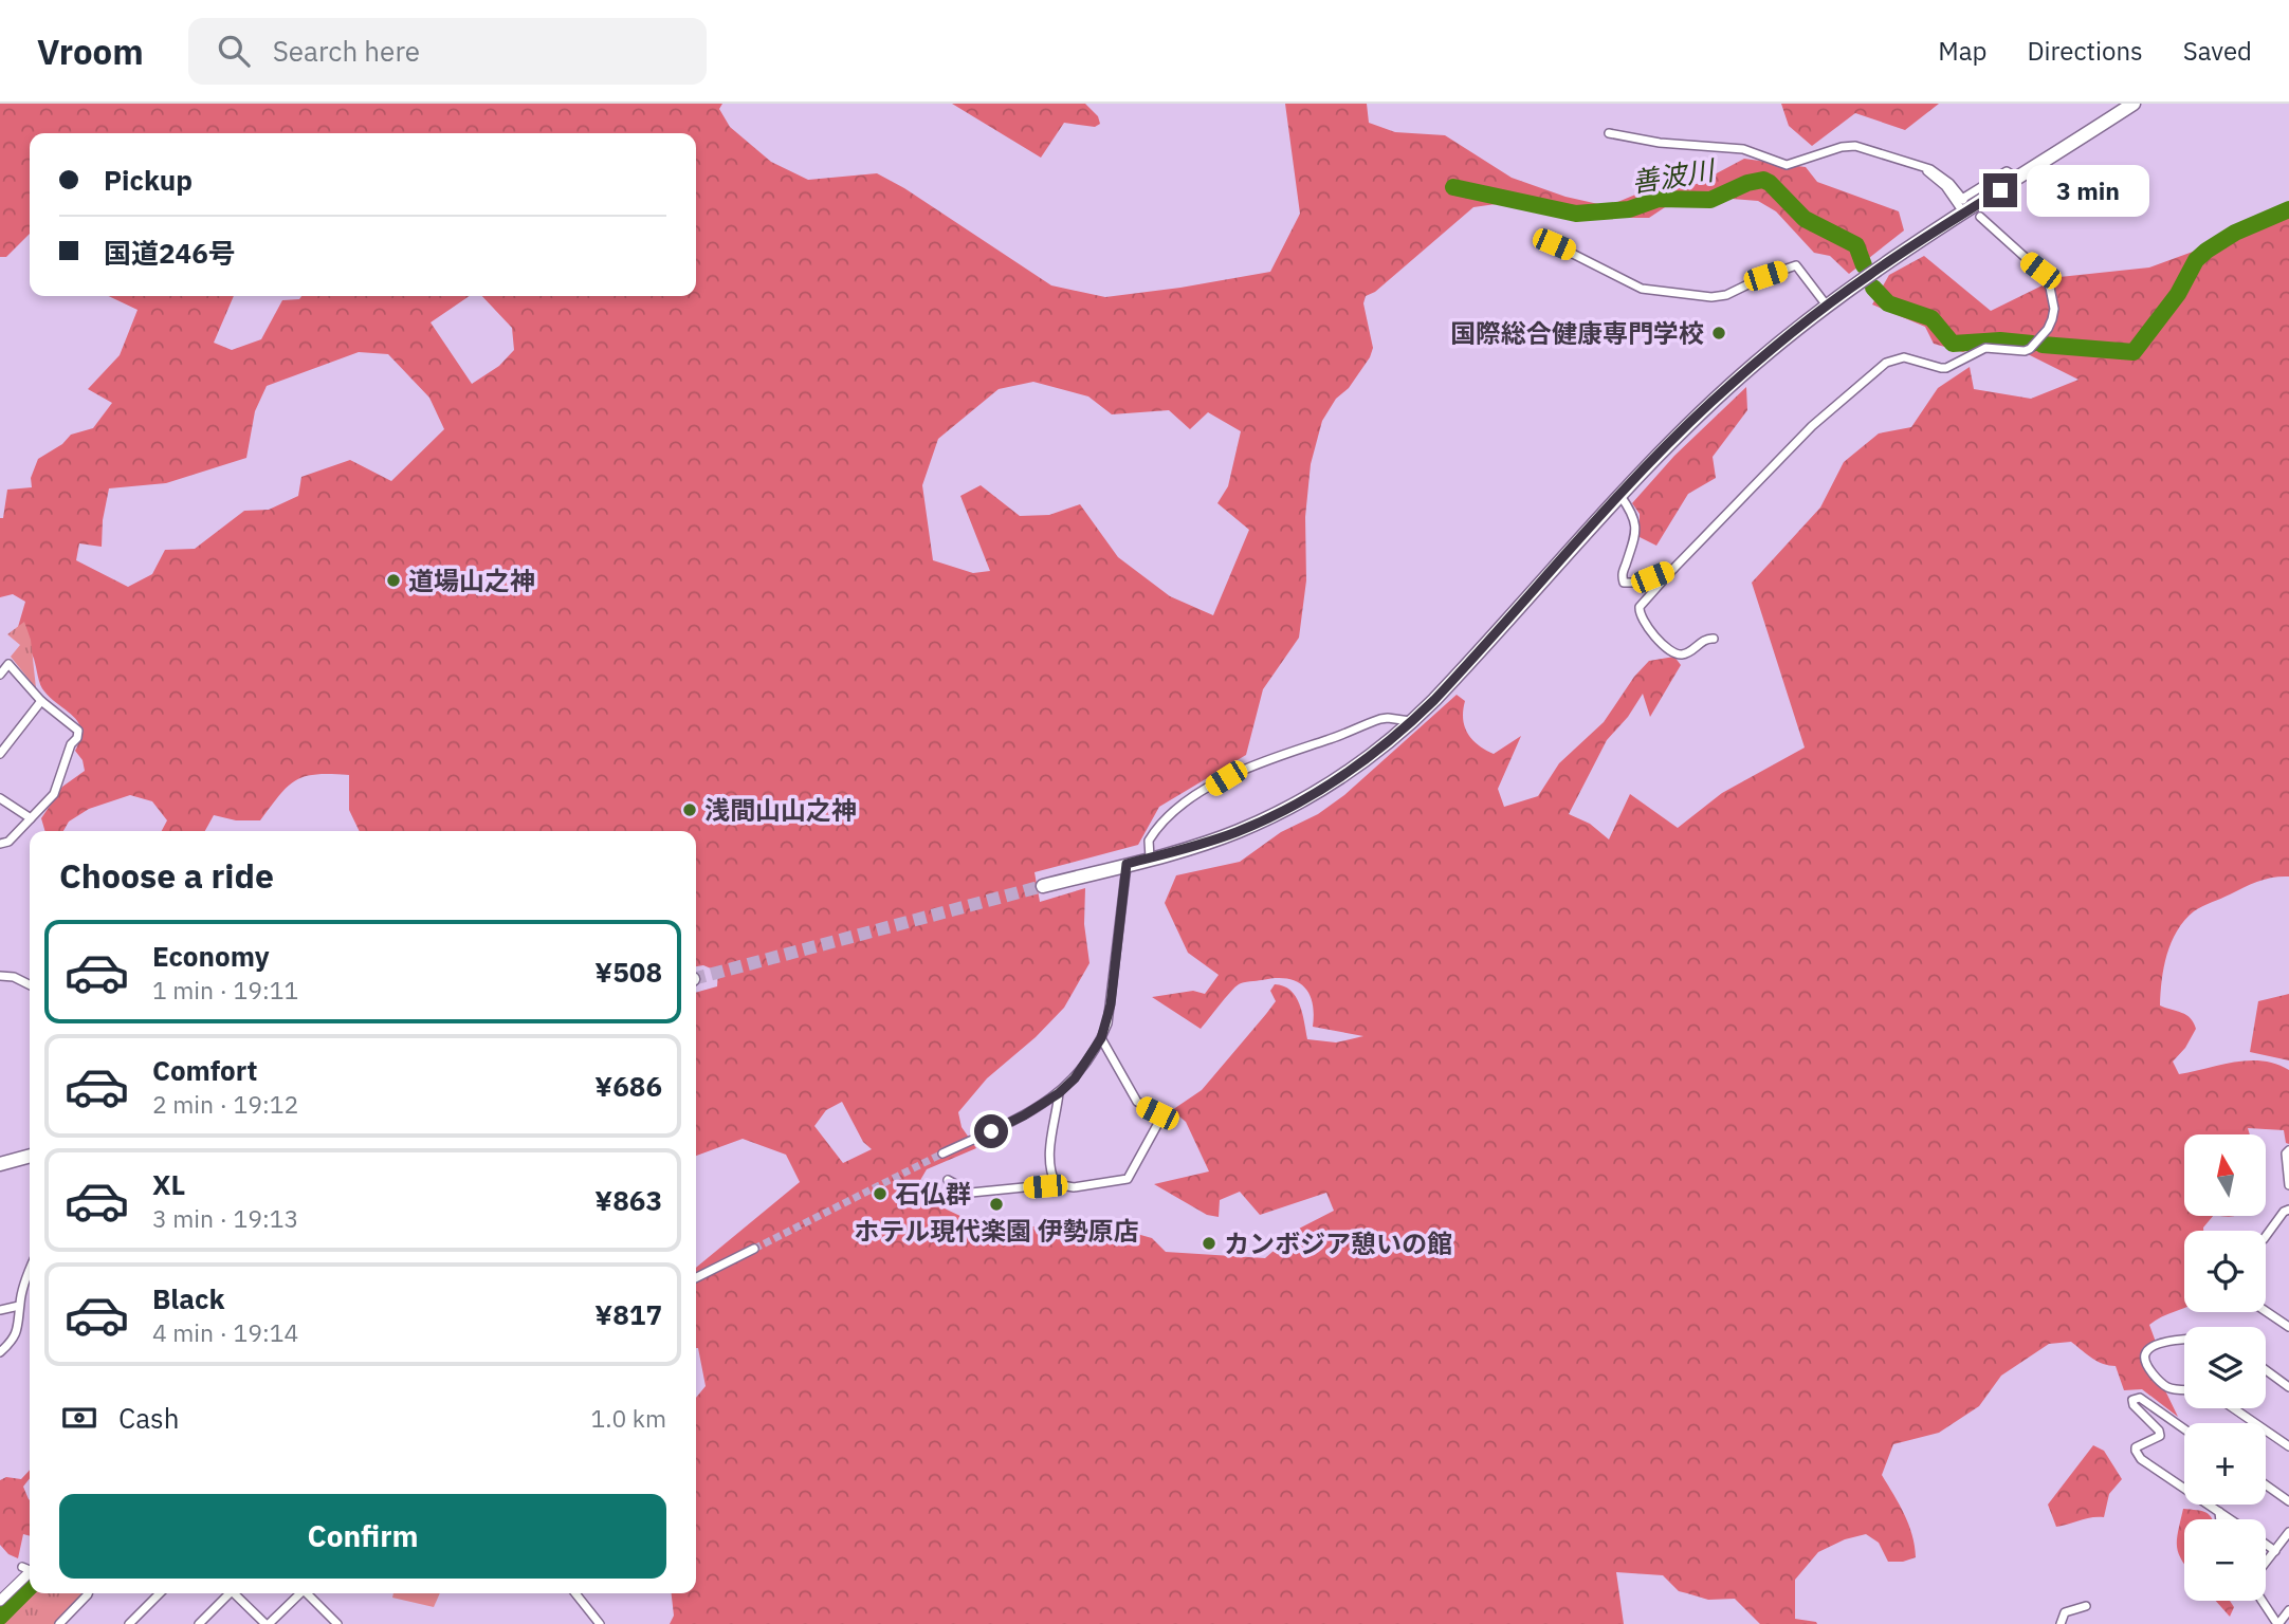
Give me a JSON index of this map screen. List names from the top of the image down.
{
  "water": ["善波川"],
  "places": [
    "国際総合健康専門学校",
    "道場山之神",
    "浅間山山之神",
    "石仏群",
    "ホテル現代楽園 伊勢原店",
    "カンボジア憩いの館"
  ],
  "north": "top",
  "page": {
    "header": "Vroom",
    "search": "Search here",
    "nav": ["Map", "Directions", "Saved"],
    "banner": ["Pickup", "国道246号"],
    "bubble": "3 min",
    "heading": "Choose a ride",
    "list": [
      {
        "name": "Economy",
        "note": "1 min · 19:11",
        "value": "¥508"
      },
      {
        "name": "Comfort",
        "note": "2 min · 19:12",
        "value": "¥686"
      },
      {
        "name": "XL",
        "note": "3 min · 19:13",
        "value": "¥863"
      },
      {
        "name": "Black",
        "note": "4 min · 19:14",
        "value": "¥817"
      }
    ],
    "map_buttons": ["+", "−"],
    "pay": ["Cash", "1.0 km"],
    "buttons": "Confirm"
  }
}
